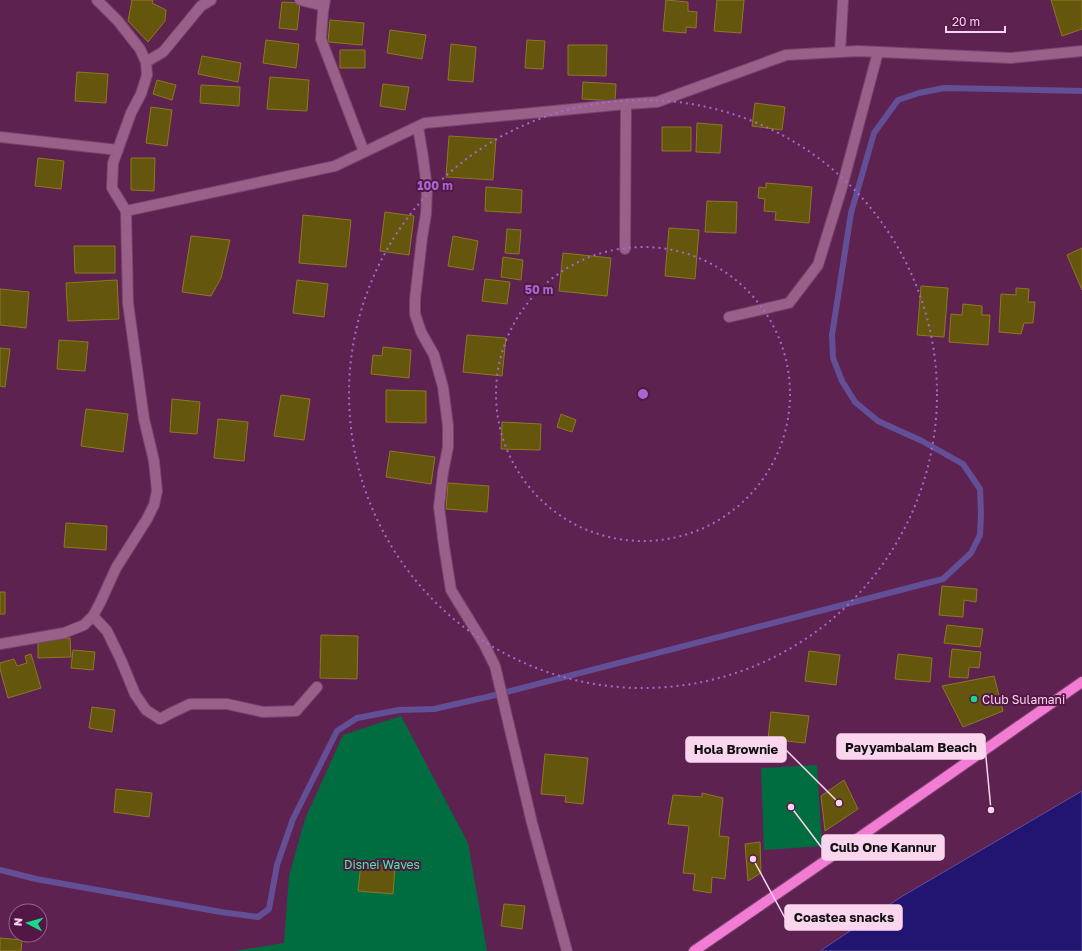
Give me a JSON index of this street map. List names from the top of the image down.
{
  "parks": ["Disnei Waves"],
  "places": [
    "Club Sulamani",
    "Hola Brownie",
    "Culb One Kannur",
    "Payyambalam Beach",
    "Coastea snacks"
  ],
  "scale_bar": "20 m",
  "north": "left",
  "rings": ["100 m", "50 m"]
}
